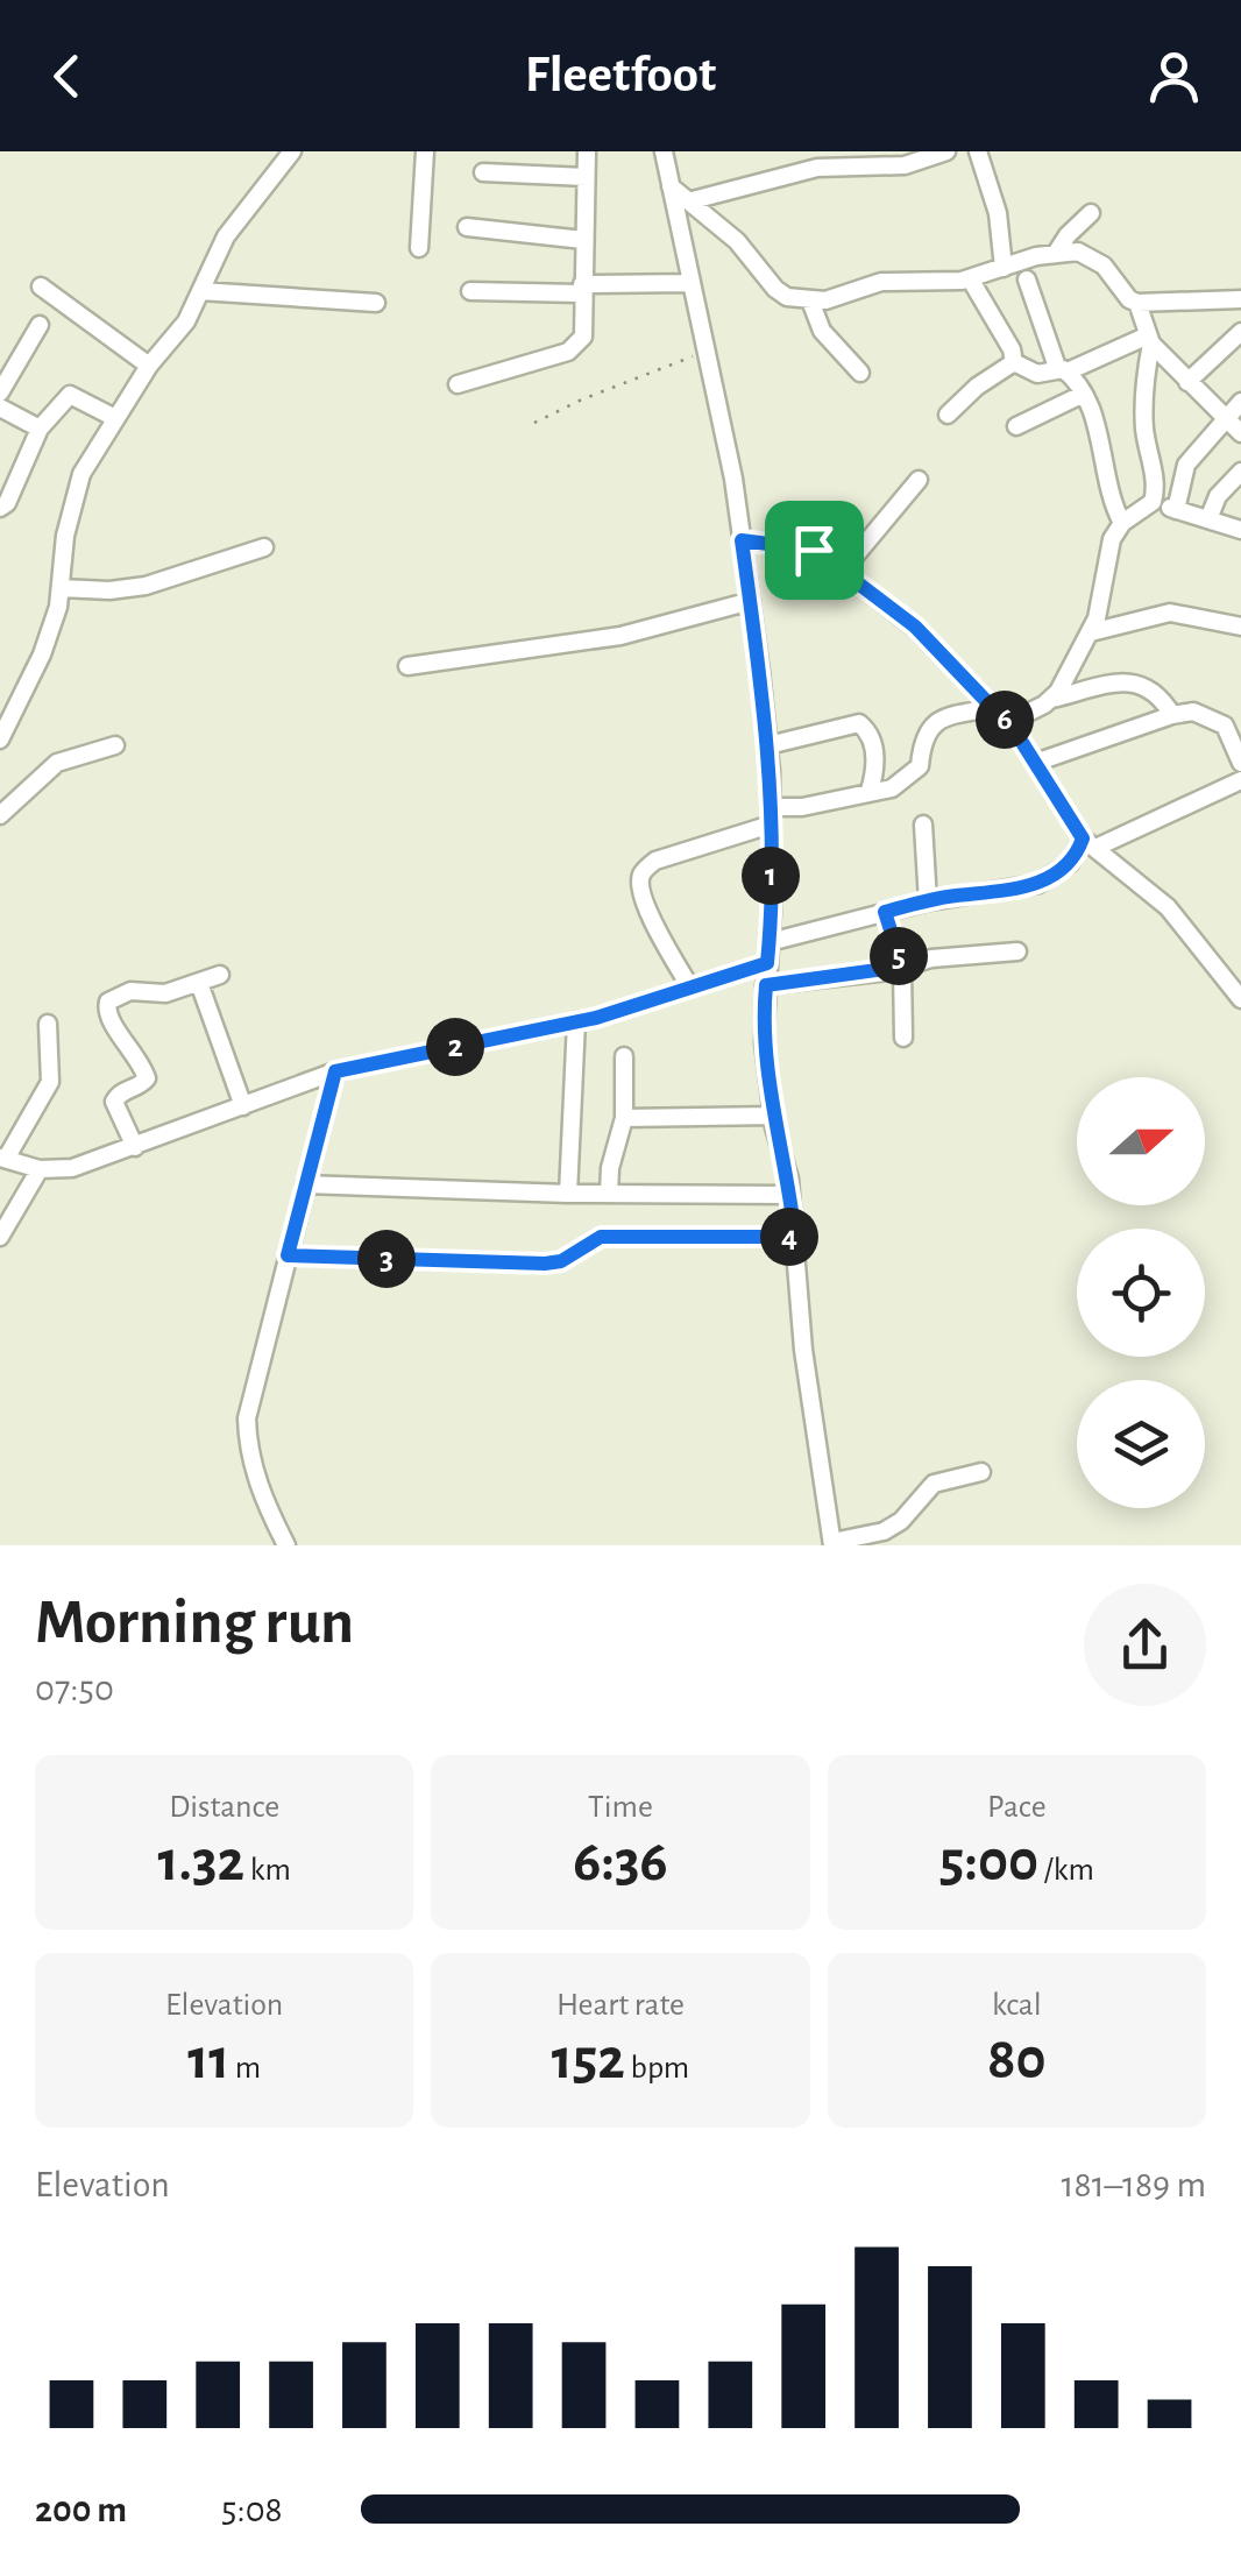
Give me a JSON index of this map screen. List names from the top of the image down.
{
  "north": "right",
  "page": {
    "header": "Fleetfoot",
    "pins": [
      "6",
      "1",
      "5",
      "2",
      "4",
      "3"
    ],
    "heading": ["Morning run", "07:50"],
    "stats": [
      ["Distance", "1.32 km"],
      ["Time", "6:36"],
      ["Pace", "5:00 /km"],
      ["Elevation", "11 m"],
      ["Heart rate", "152 bpm"],
      ["kcal", "80"]
    ],
    "chart": ["Elevation", "181–189 m"],
    "list": [
      {
        "name": "200 m",
        "note": "5:08"
      }
    ]
  }
}
